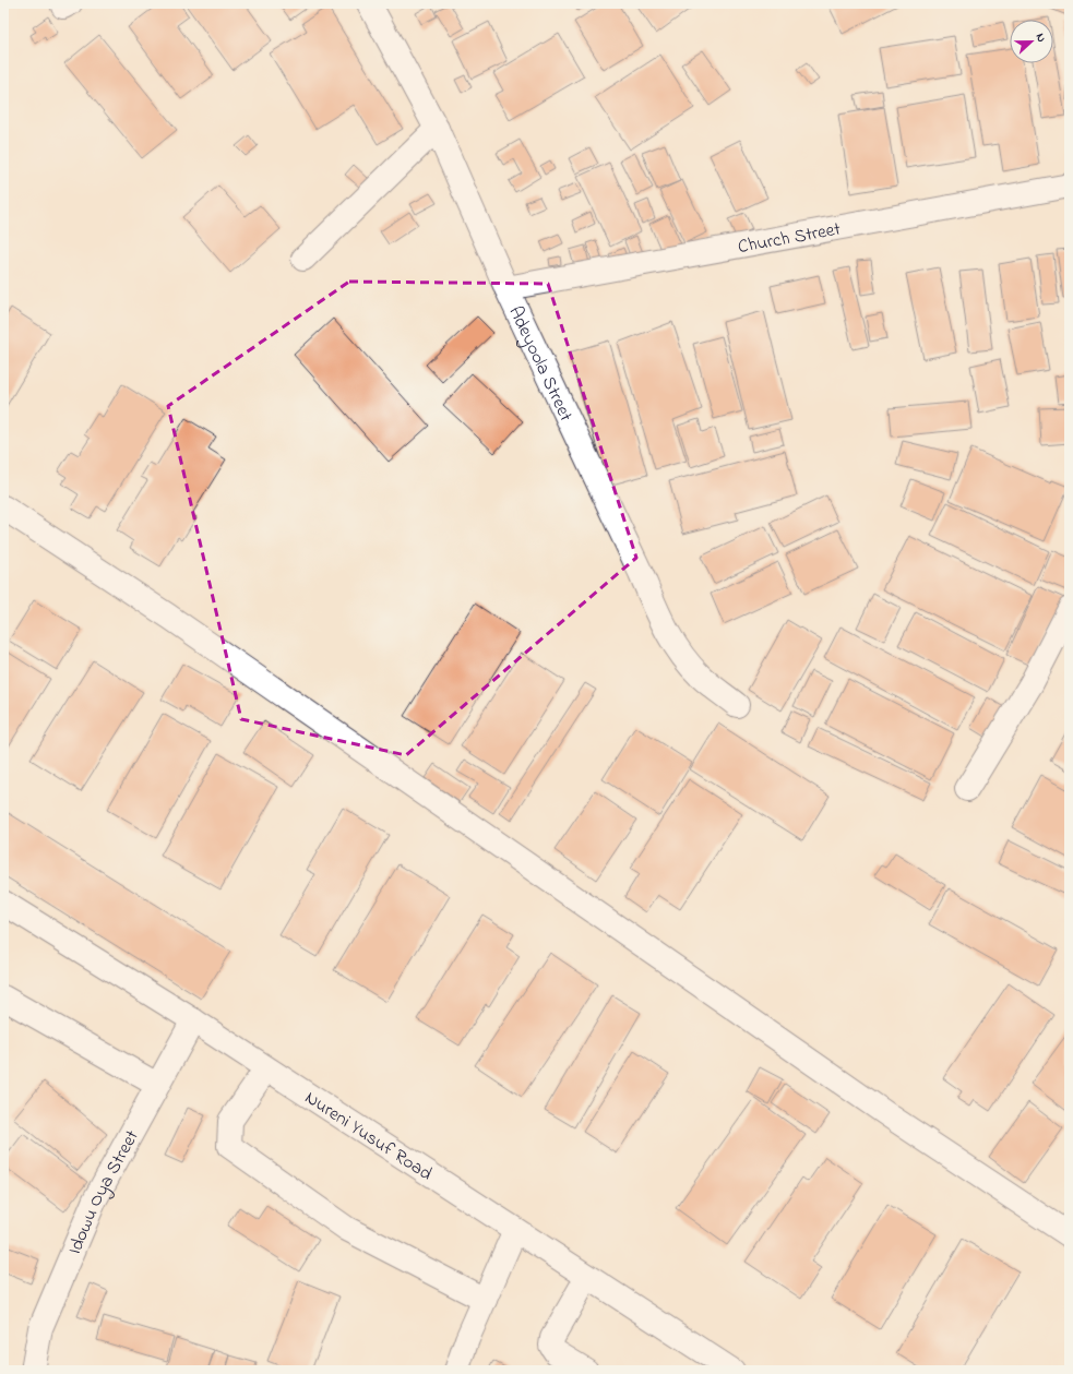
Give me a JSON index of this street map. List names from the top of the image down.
{
  "streets": {
    "street": [
      "Church Street",
      "Adeyoola Street",
      "Nureni Yusuf Road",
      "Idowu Oya Street"
    ]
  },
  "crossings": [
    ["Church Street", "Adeyoola Street"],
    ["Nureni Yusuf Road", "Idowu Oya Street"]
  ],
  "north": "right"
}
